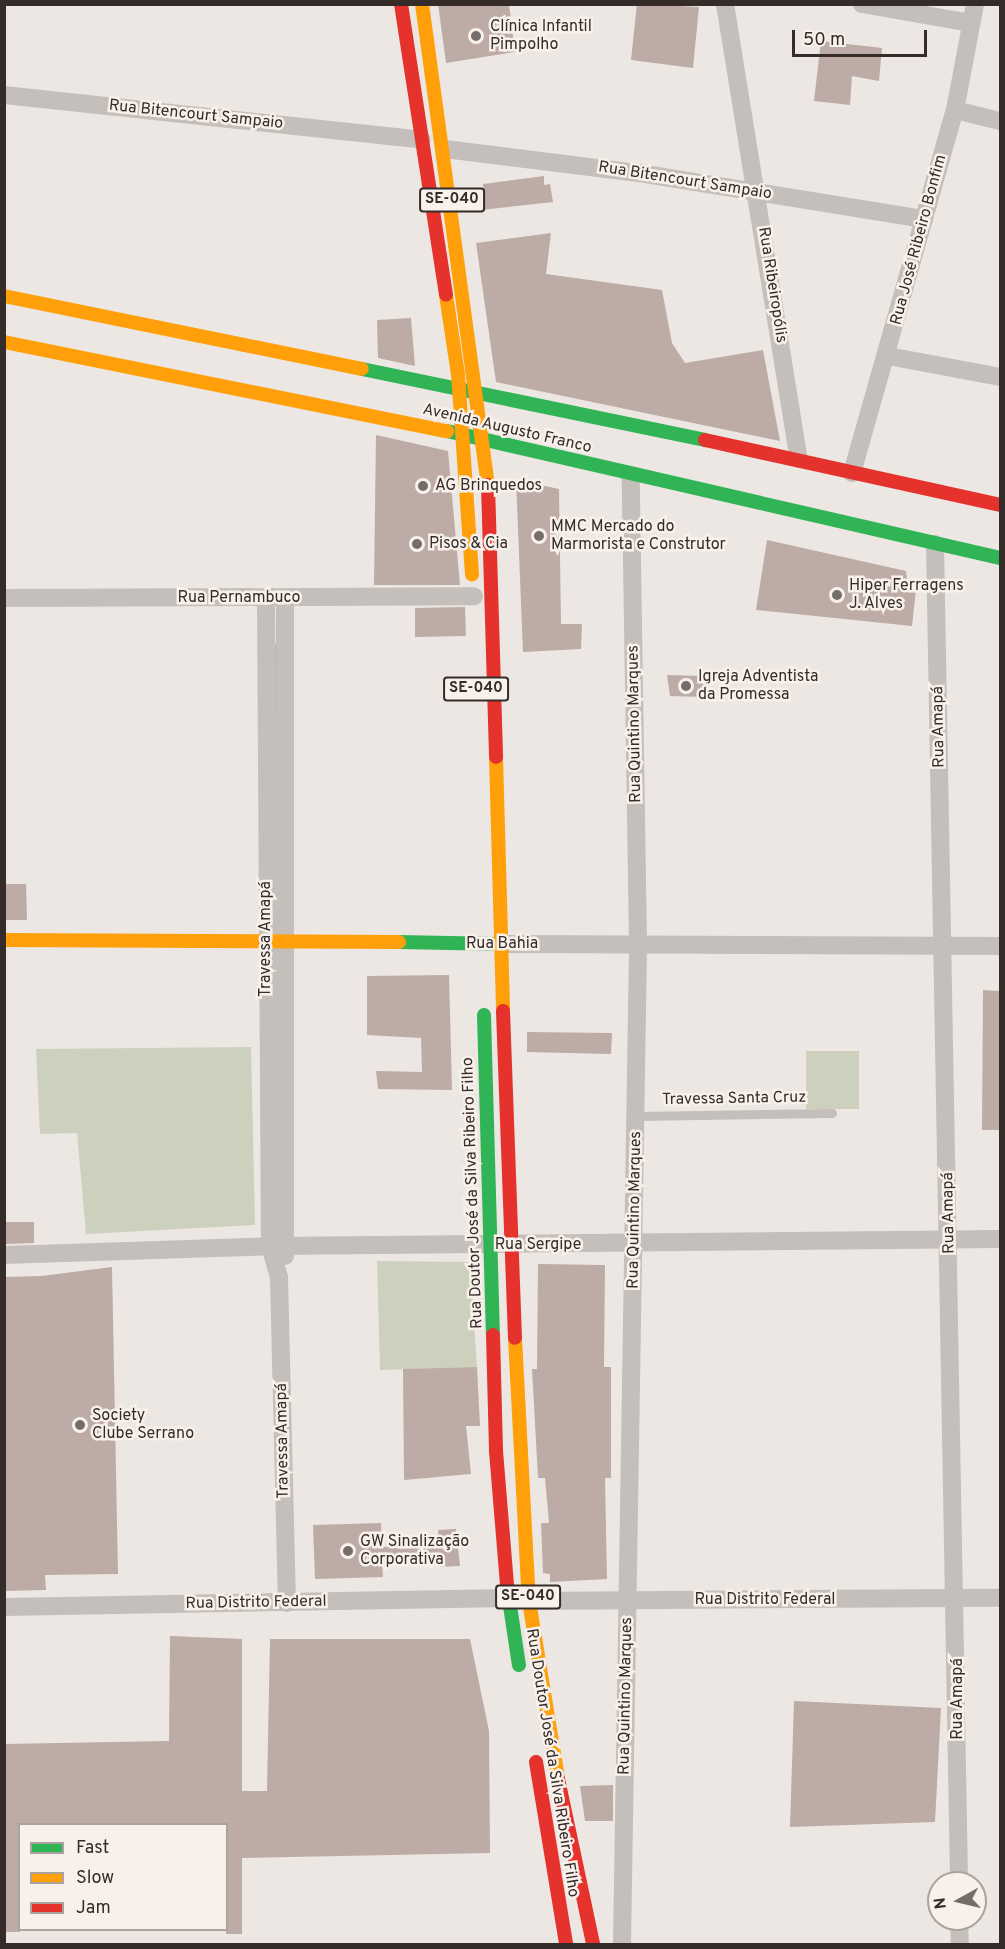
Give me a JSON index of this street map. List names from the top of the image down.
{
  "streets": {
    "main road": [
      "SE-040",
      "Avenida Augusto Franco",
      "Rua Bahia",
      "Rua Doutor José da Silva Ribeiro Filho"
    ],
    "street": [
      "Rua Bitencourt Sampaio",
      "Rua José Ribeiro Bonfim",
      "Rua Ribeiropólis",
      "Rua Pernambuco",
      "Rua Quintino Marques",
      "Rua Amapá",
      "Travessa Amapá",
      "Rua Sergipe",
      "Rua Distrito Federal"
    ],
    "lane": ["Travessa Santa Cruz"]
  },
  "crossings": [
    ["Rua Bitencourt Sampaio", "SE-040"],
    ["Rua Bitencourt Sampaio", "Rua José Ribeiro Bonfim"],
    ["Rua Bitencourt Sampaio", "Rua Ribeiropólis"],
    ["SE-040", "Avenida Augusto Franco"],
    ["SE-040", "Rua Pernambuco"],
    ["SE-040", "Rua Doutor José da Silva Ribeiro Filho"],
    ["Rua José Ribeiro Bonfim", "Avenida Augusto Franco"],
    ["Rua Ribeiropólis", "Avenida Augusto Franco"],
    ["Avenida Augusto Franco", "Rua Quintino Marques"],
    ["Avenida Augusto Franco", "Rua Amapá"],
    ["Avenida Augusto Franco", "Rua Doutor José da Silva Ribeiro Filho"],
    ["Rua Pernambuco", "Travessa Amapá"],
    ["Rua Quintino Marques", "Rua Bahia"],
    ["Rua Quintino Marques", "Travessa Santa Cruz"],
    ["Rua Quintino Marques", "Rua Sergipe"],
    ["Rua Quintino Marques", "Rua Distrito Federal"],
    ["Rua Amapá", "Rua Bahia"],
    ["Rua Amapá", "Rua Sergipe"],
    ["Rua Amapá", "Rua Distrito Federal"],
    ["Travessa Amapá", "Rua Bahia"],
    ["Travessa Amapá", "Rua Sergipe"],
    ["Travessa Amapá", "Rua Distrito Federal"],
    ["Rua Bahia", "Rua Doutor José da Silva Ribeiro Filho"],
    ["Rua Doutor José da Silva Ribeiro Filho", "Rua Sergipe"],
    ["Rua Doutor José da Silva Ribeiro Filho", "Rua Distrito Federal"]
  ],
  "places": [
    "Clínica Infantil Pimpolho",
    "AG Brinquedos",
    "MMC Mercado do Marmorista e Construtor",
    "Pisos & Cia",
    "Hiper Ferragens J. Alves",
    "Igreja Adventista da Promessa",
    "Society Clube Serrano",
    "GW Sinalização Corporativa"
  ],
  "legend": ["Fast", "Slow", "Jam"],
  "scale_bar": "50 m",
  "north": "left"
}
